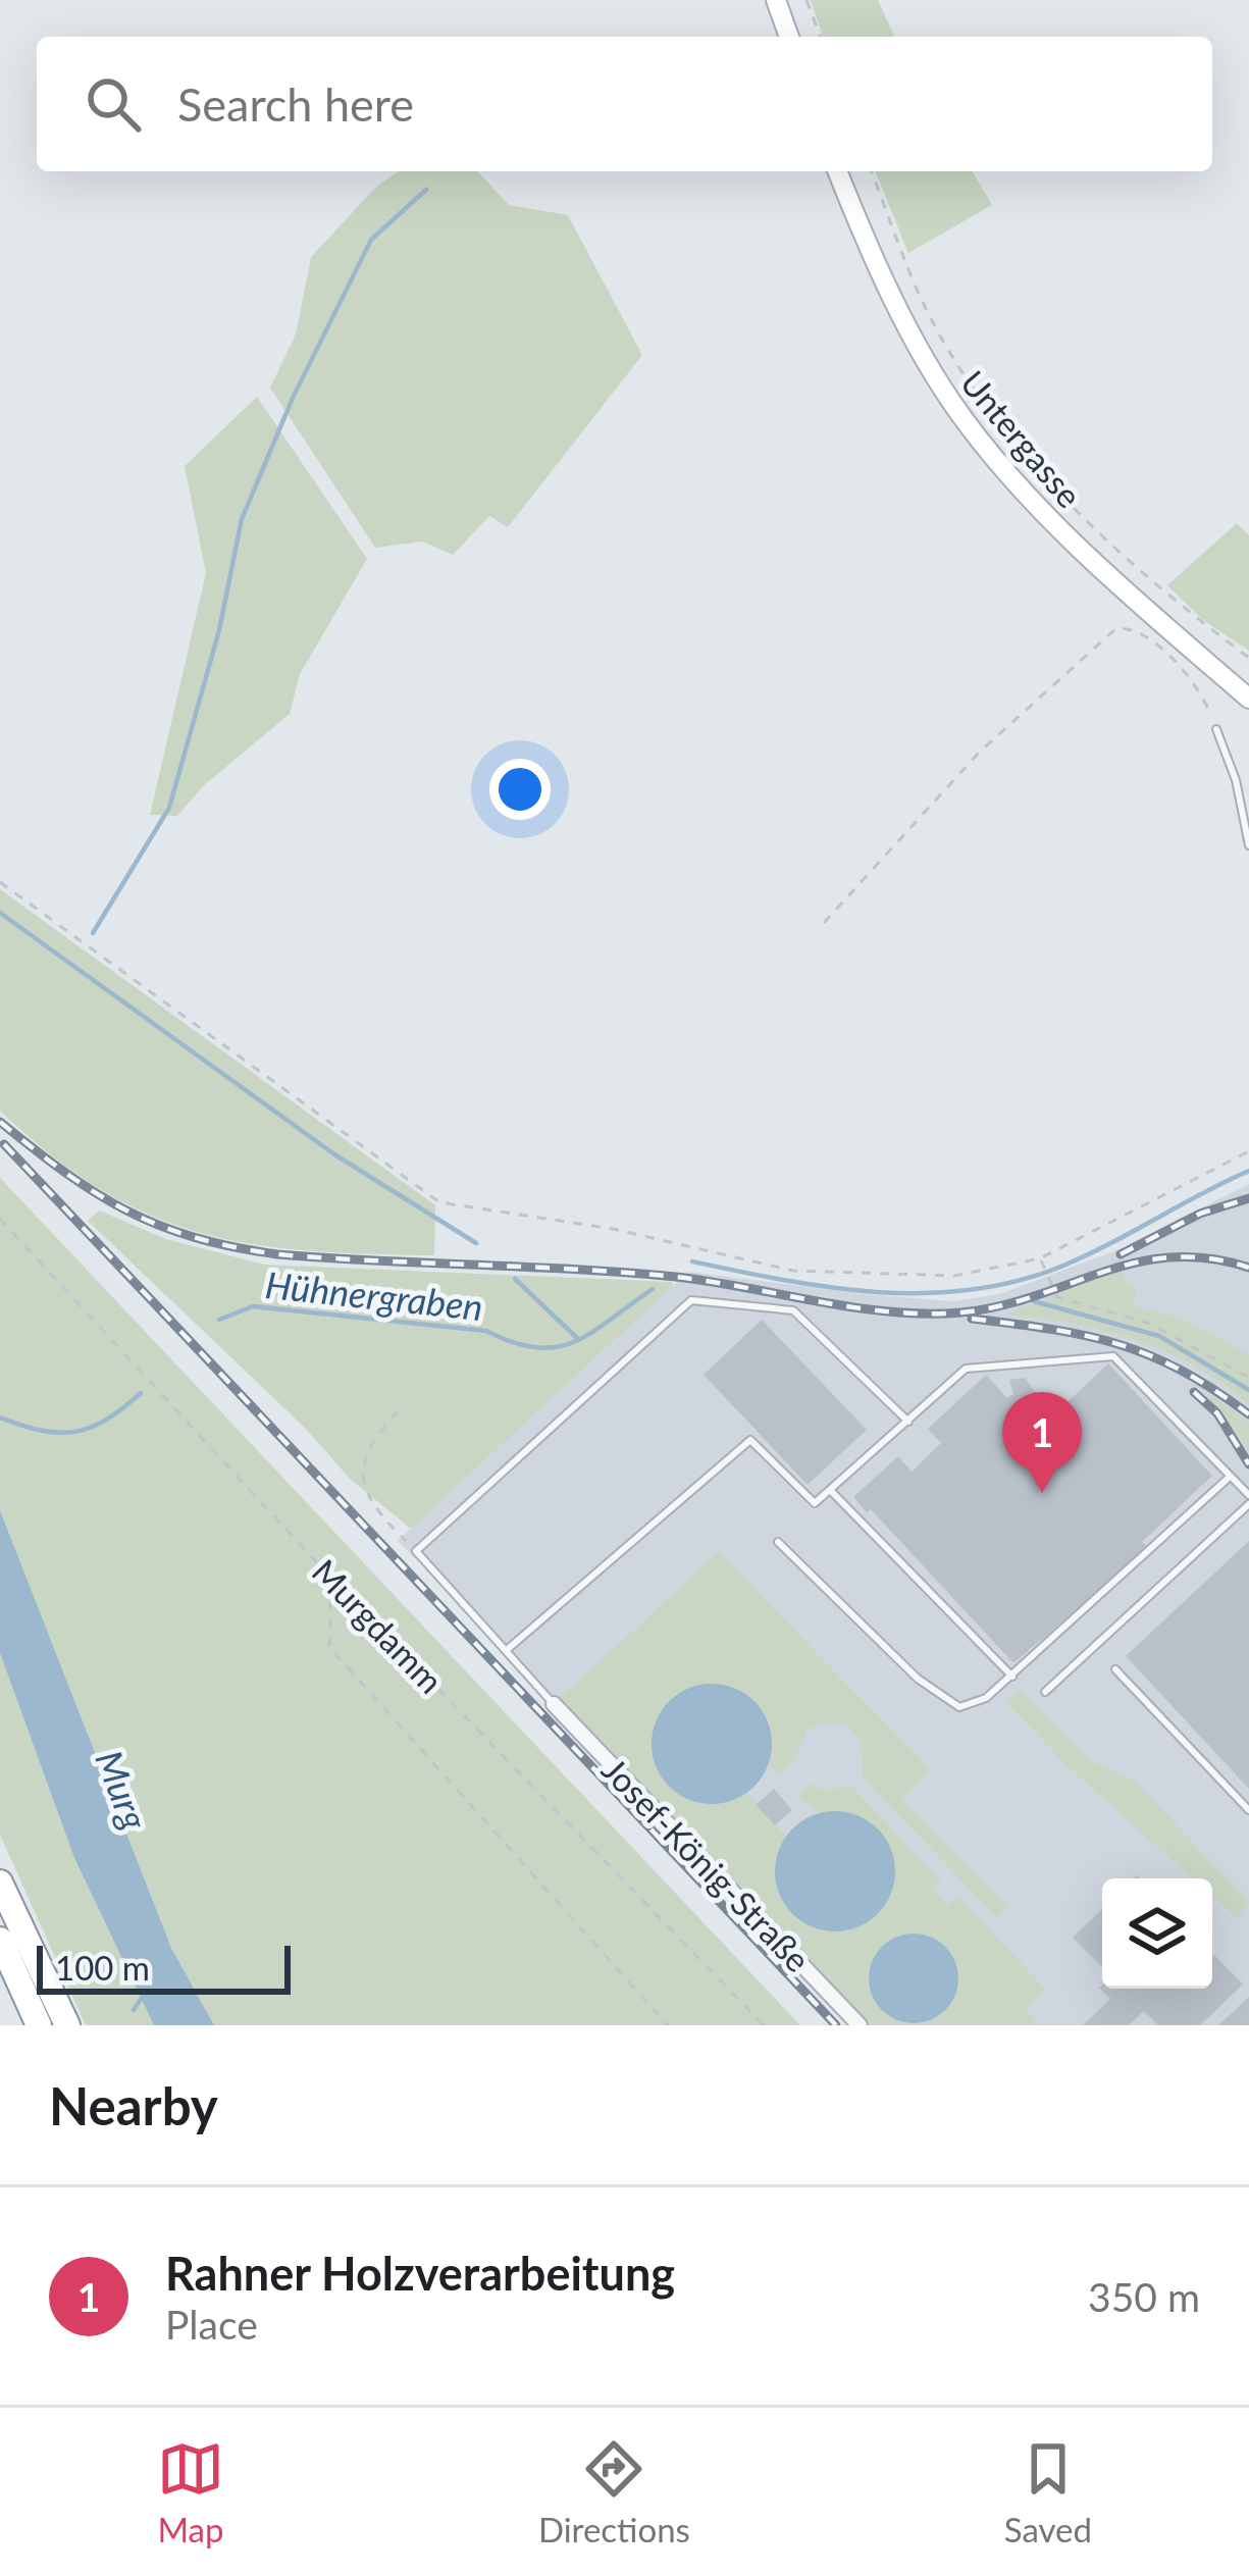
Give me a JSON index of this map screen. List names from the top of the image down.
{
  "streets": {
    "street": ["Josef-König-Straße"],
    "path": ["Untergasse", "Murgdamm"]
  },
  "water": ["Hühnergraben", "Murg"],
  "scale_bar": "100 m",
  "page": {
    "search": "Search here",
    "pins": "1",
    "scale": "100 m",
    "heading": "Nearby",
    "list": [
      {
        "mark": "1",
        "name": "Rahner Holzverarbeitung",
        "note": "Place",
        "value": "350 m"
      }
    ],
    "nav": ["Map", "Directions", "Saved"]
  }
}
